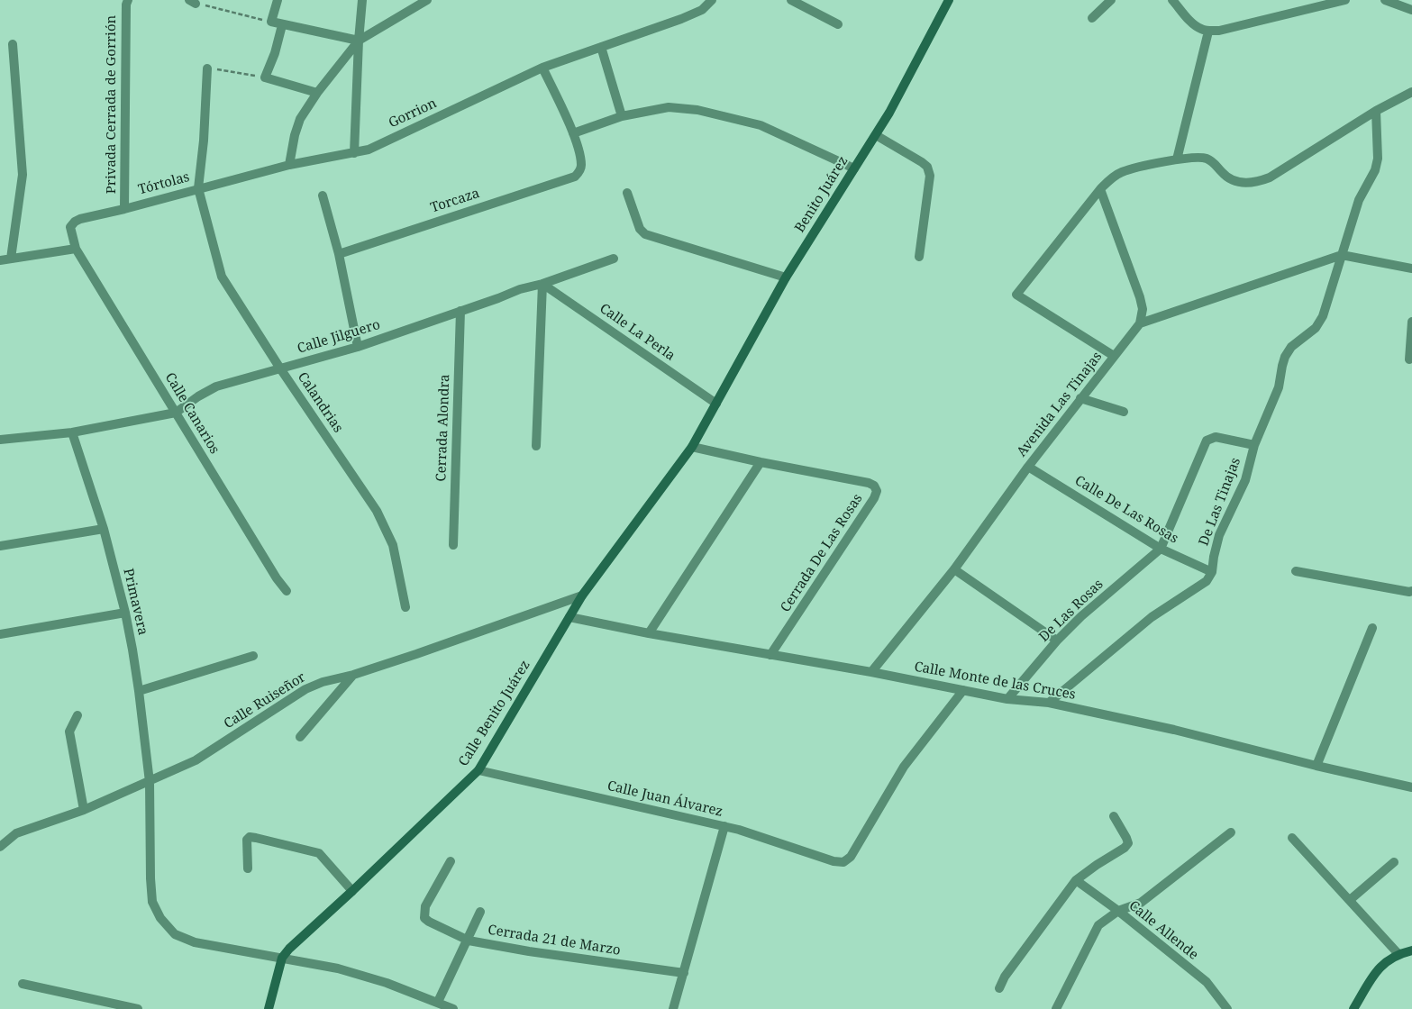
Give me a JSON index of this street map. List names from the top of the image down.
{
  "streets": {
    "street": [
      "Privada Cerrada de Gorrión",
      "Gorrion",
      "Tórtolas",
      "Benito Juárez",
      "Torcaza",
      "Calle La Perla",
      "Calle Jilguero",
      "Calandrias",
      "Avenida Las Tinajas",
      "Calle Canarios",
      "Cerrada Alondra",
      "De Las Tinajas",
      "Calle De Las Rosas",
      "Cerrada De Las Rosas",
      "Primavera",
      "De Las Rosas",
      "Calle Monte de las Cruces",
      "Calle Ruiseñor",
      "Calle Benito Juárez",
      "Calle Juan Álvarez",
      "Calle Allende",
      "Cerrada 21 de Marzo"
    ]
  },
  "crossings": [
    ["Privada Cerrada de Gorrión", "Tórtolas"],
    ["Gorrion", "Tórtolas"],
    ["Tórtolas", "Calandrias"],
    ["Tórtolas", "Calle Canarios"],
    ["Benito Juárez", "Calle La Perla"],
    ["Benito Juárez", "Calle Benito Juárez"],
    ["Calle La Perla", "Calle Jilguero"],
    ["Calle La Perla", "Calle Benito Juárez"],
    ["Calle Jilguero", "Calandrias"],
    ["Calle Jilguero", "Calle Canarios"],
    ["Calle Jilguero", "Cerrada Alondra"],
    ["Calle Jilguero", "Primavera"],
    ["Avenida Las Tinajas", "Calle De Las Rosas"],
    ["Avenida Las Tinajas", "Calle Monte de las Cruces"],
    ["De Las Tinajas", "Calle De Las Rosas"],
    ["Calle De Las Rosas", "De Las Rosas"],
    ["Cerrada De Las Rosas", "Calle Monte de las Cruces"],
    ["Cerrada De Las Rosas", "Calle Benito Juárez"],
    ["Primavera", "Calle Ruiseñor"],
    ["Primavera", "Calle Benito Juárez"],
    ["De Las Rosas", "Calle Monte de las Cruces"],
    ["Calle Monte de las Cruces", "Calle Benito Juárez"],
    ["Calle Monte de las Cruces", "Calle Juan Álvarez"],
    ["Calle Ruiseñor", "Calle Benito Juárez"],
    ["Calle Benito Juárez", "Calle Juan Álvarez"]
  ]
}
